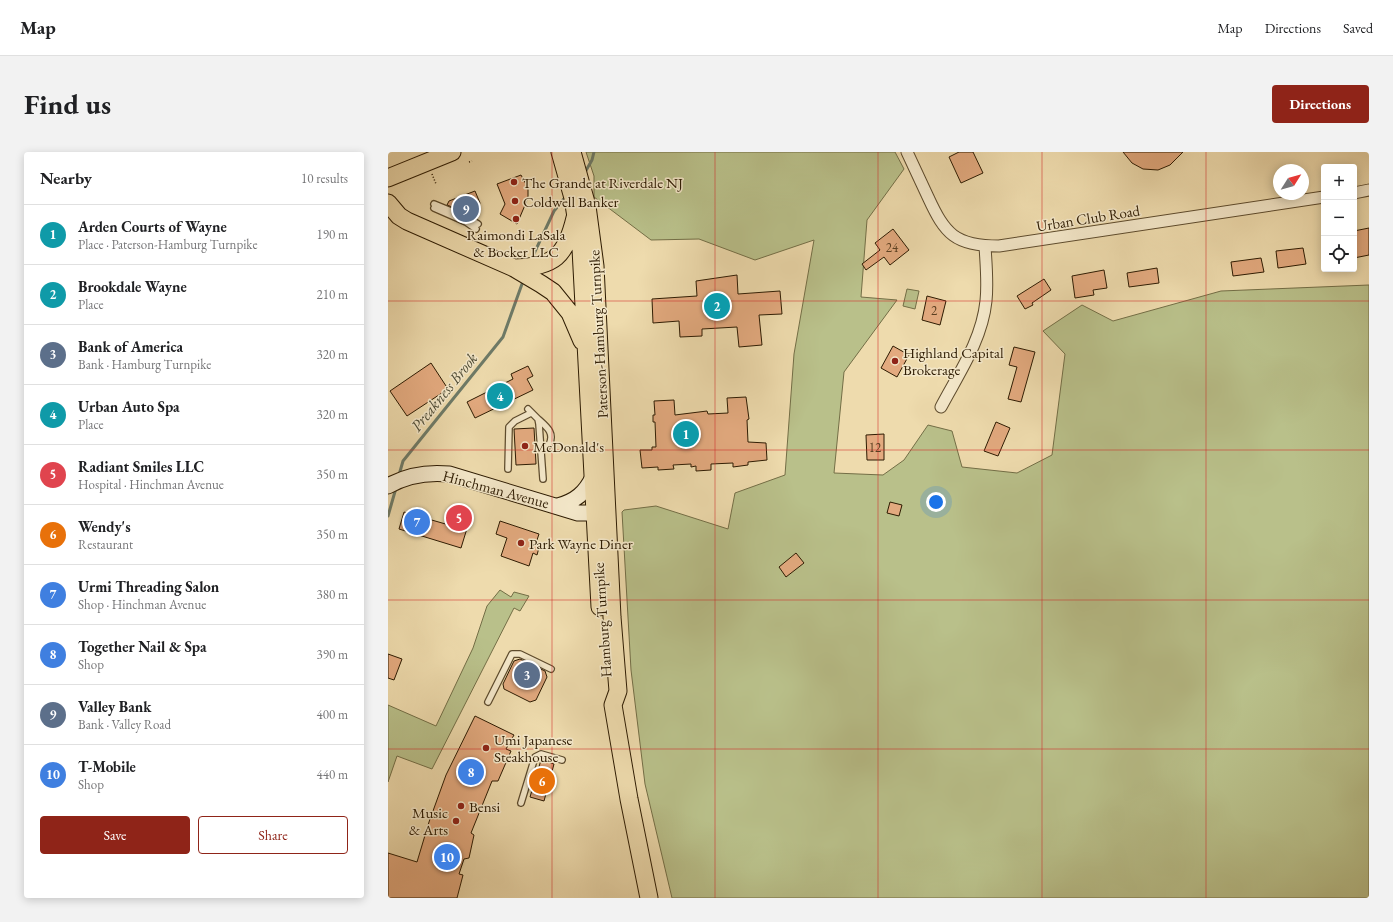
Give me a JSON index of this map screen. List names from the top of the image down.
{
  "streets": {
    "main road": ["Paterson-Hamburg Turnpike", "Hamburg Turnpike"],
    "street": ["Urban Club Road", "Hinchman Avenue"]
  },
  "crossings": [
    ["Paterson-Hamburg Turnpike", "Hinchman Avenue"],
    ["Paterson-Hamburg Turnpike", "Hamburg Turnpike"],
    ["Hinchman Avenue", "Hamburg Turnpike"]
  ],
  "water": ["Preakness Brook"],
  "places": [
    "The Grande at Riverdale NJ",
    "Coldwell Banker",
    "Raimondi LaSala & Bocker LLC",
    "Highland Capital Brokerage",
    "McDonald's",
    "Park Wayne Diner",
    "Umi Japanese Steakhouse",
    "Bensi",
    "Music & Arts"
  ],
  "house_numbers": ["24", "2", "12"],
  "north": "top right",
  "page": {
    "header": "Map",
    "nav": ["Map", "Directions", "Saved"],
    "buttons": [
      "Directions",
      ["Save", "Share"]
    ],
    "title": "Find us",
    "heading": ["Nearby", "10 results"],
    "map_buttons": ["+", "−"],
    "pins": [
      "9",
      "2",
      "4",
      "1",
      "5",
      "7",
      "3",
      "8",
      "6",
      "10"
    ],
    "list": [
      {
        "mark": "1",
        "name": "Arden Courts of Wayne",
        "note": "Place · Paterson-Hamburg Turnpike",
        "value": "190 m"
      },
      {
        "mark": "2",
        "name": "Brookdale Wayne",
        "note": "Place",
        "value": "210 m"
      },
      {
        "mark": "3",
        "name": "Bank of America",
        "note": "Bank · Hamburg Turnpike",
        "value": "320 m"
      },
      {
        "mark": "4",
        "name": "Urban Auto Spa",
        "note": "Place",
        "value": "320 m"
      },
      {
        "mark": "5",
        "name": "Radiant Smiles LLC",
        "note": "Hospital · Hinchman Avenue",
        "value": "350 m"
      },
      {
        "mark": "6",
        "name": "Wendy's",
        "note": "Restaurant",
        "value": "350 m"
      },
      {
        "mark": "7",
        "name": "Urmi Threading Salon",
        "note": "Shop · Hinchman Avenue",
        "value": "380 m"
      },
      {
        "mark": "8",
        "name": "Together Nail & Spa",
        "note": "Shop",
        "value": "390 m"
      },
      {
        "mark": "9",
        "name": "Valley Bank",
        "note": "Bank · Valley Road",
        "value": "400 m"
      },
      {
        "mark": "10",
        "name": "T-Mobile",
        "note": "Shop",
        "value": "440 m"
      }
    ]
  }
}
